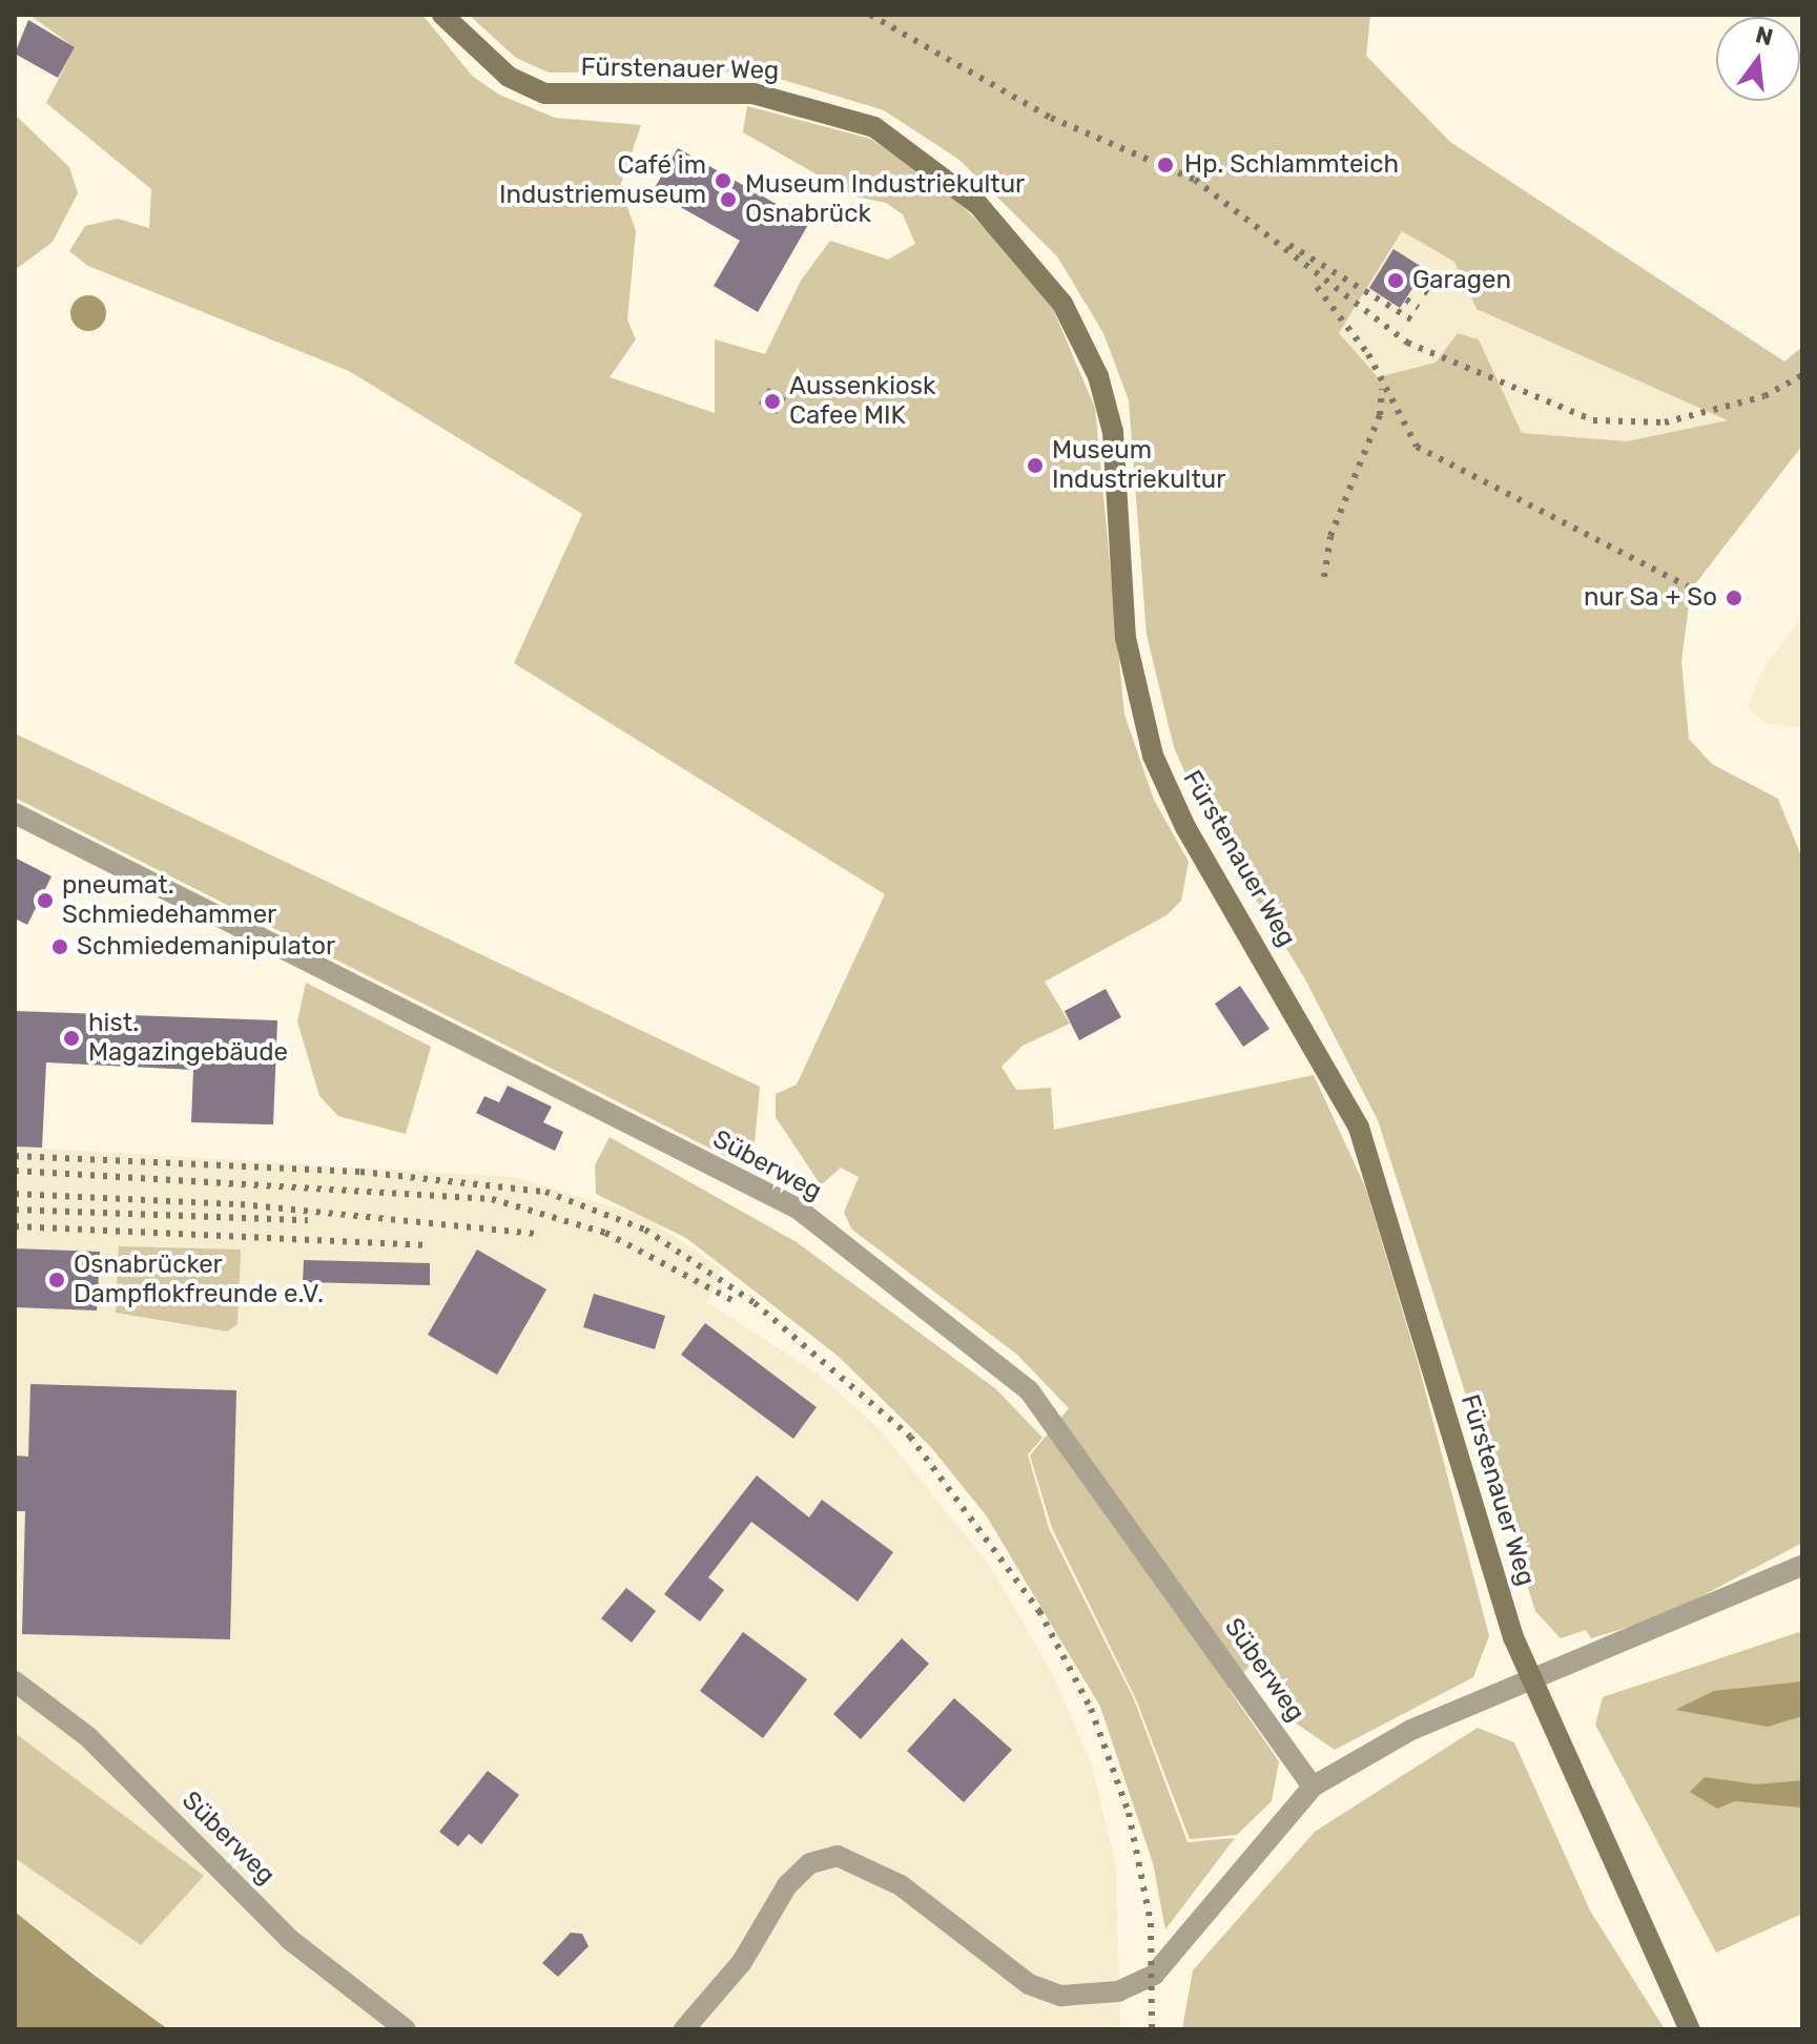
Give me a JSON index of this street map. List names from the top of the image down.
{
  "streets": {
    "street": ["Fürstenauer Weg", "Süberweg"]
  },
  "places": [
    "Hp. Schlammteich",
    "Café im Industriemuseum",
    "Museum Industriekultur Osnabrück",
    "Garagen",
    "Aussenkiosk Cafee MIK",
    "Museum Industriekultur",
    "nur Sa + So",
    "pneumat. Schmiedehammer",
    "Schmiedemanipulator",
    "hist. Magazingebäude",
    "Osnabrücker Dampflokfreunde e.V."
  ],
  "north": "top"
}
